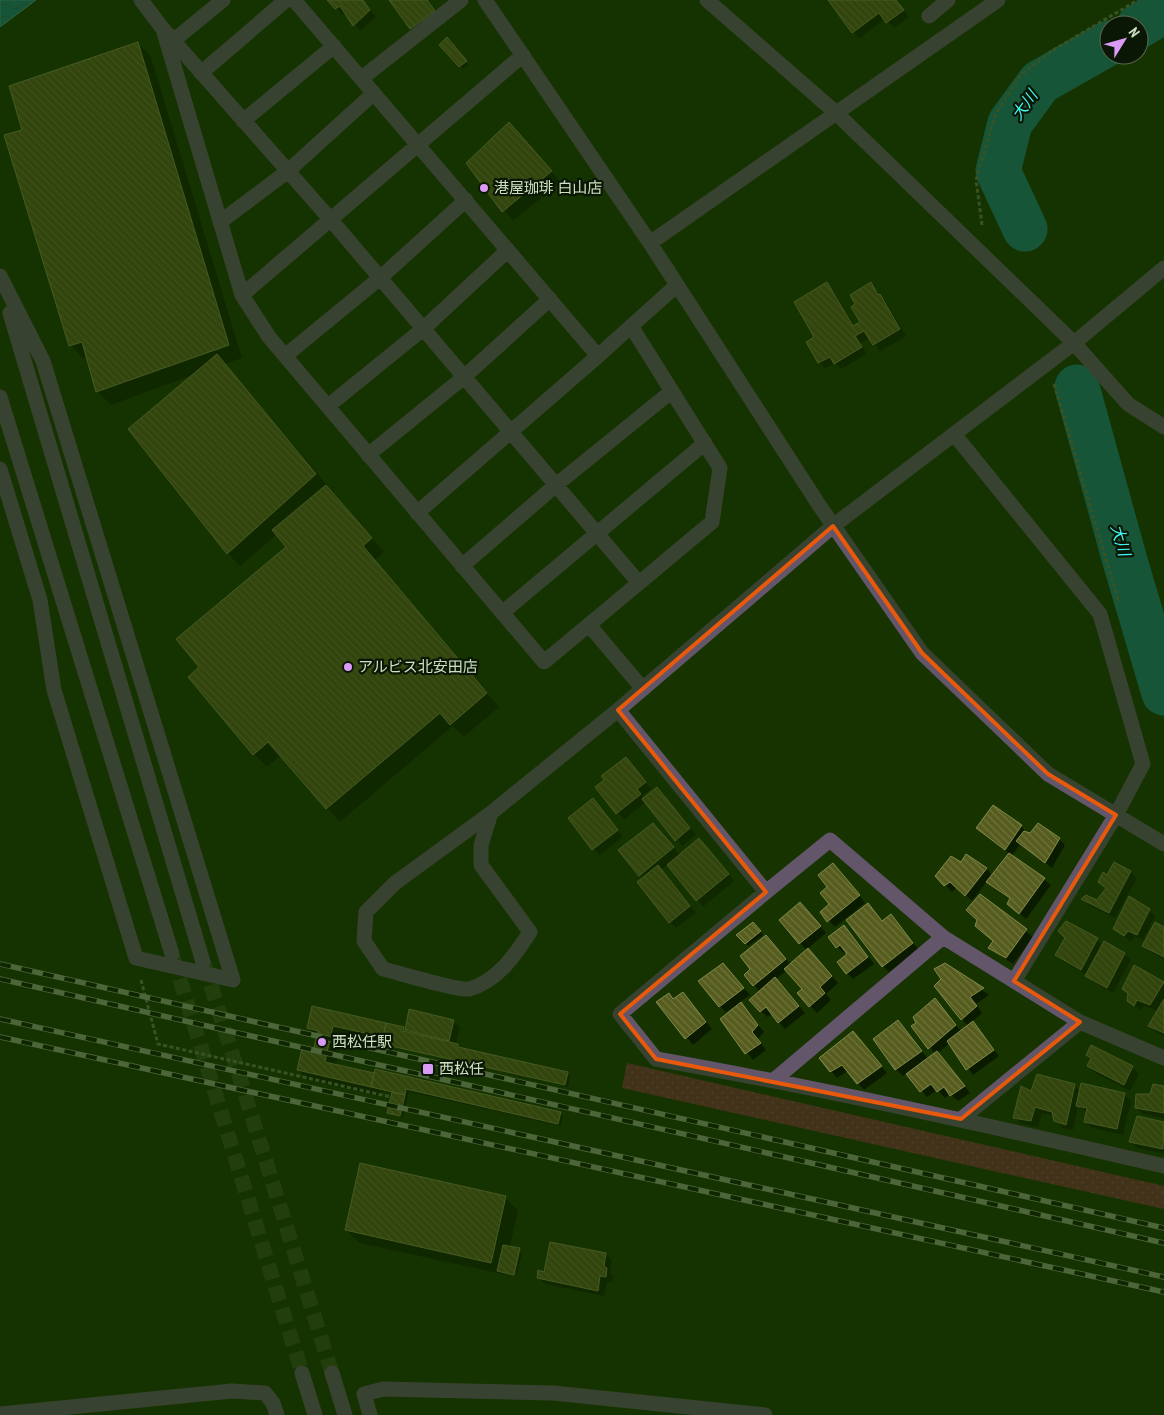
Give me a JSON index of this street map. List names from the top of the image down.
{
  "water": ["大川"],
  "places": {
    "other": ["港屋珈琲 白山店", "アルビス北安田店", "西松任駅"],
    "transit": ["西松任"]
  },
  "north": "top right"
}
